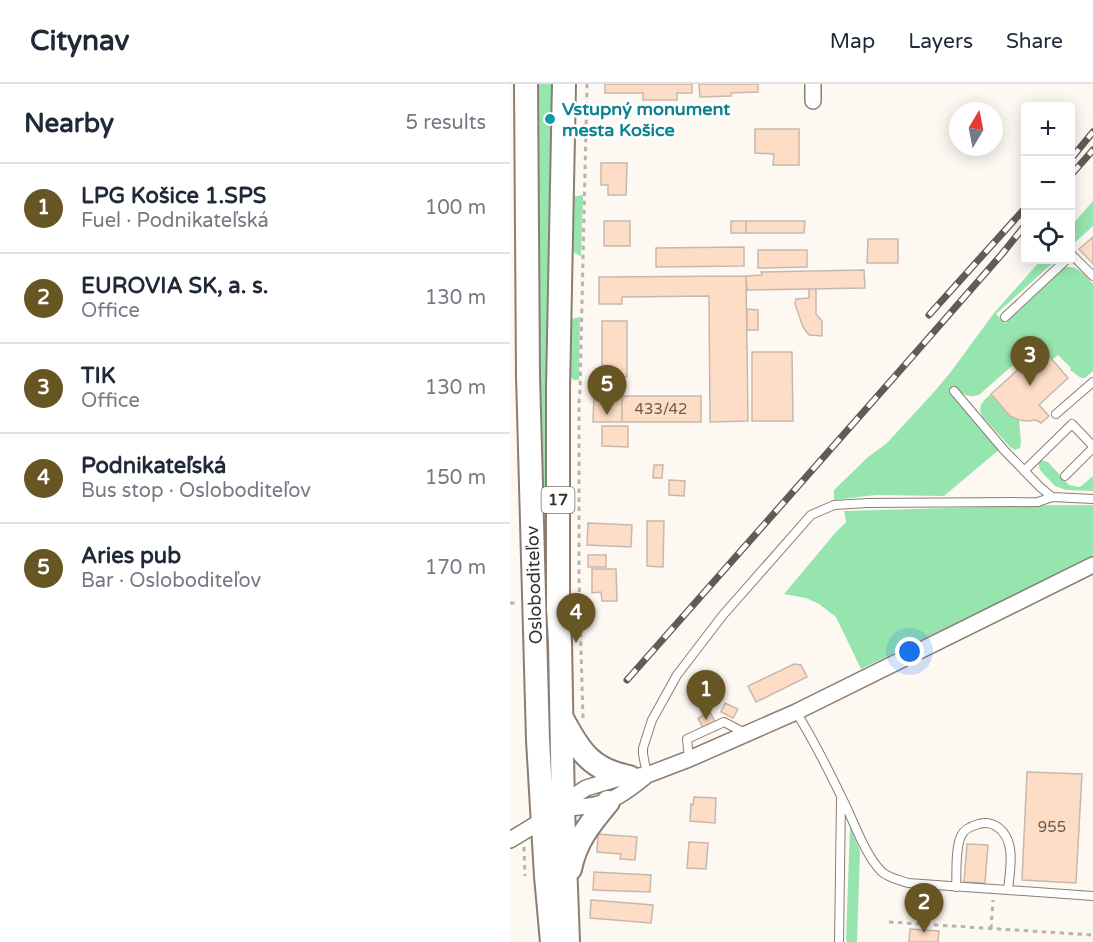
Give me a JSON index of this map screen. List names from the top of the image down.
{
  "streets": {
    "main road": ["17", "Osloboditeľov"]
  },
  "places": ["Vstupný monument mesta Košice"],
  "house_numbers": ["433/42", "955"],
  "north": "top",
  "page": {
    "header": "Citynav",
    "nav": ["Map", "Layers", "Share"],
    "heading": ["Nearby", "5 results"],
    "map_buttons": ["+", "−"],
    "list": [
      {
        "mark": "1",
        "name": "LPG Košice 1.SPS",
        "note": "Fuel · Podnikateľská",
        "value": "100 m"
      },
      {
        "mark": "2",
        "name": "EUROVIA SK, a. s.",
        "note": "Office",
        "value": "130 m"
      },
      {
        "mark": "3",
        "name": "TIK",
        "note": "Office",
        "value": "130 m"
      },
      {
        "mark": "4",
        "name": "Podnikateľská",
        "note": "Bus stop · Osloboditeľov",
        "value": "150 m"
      },
      {
        "mark": "5",
        "name": "Aries pub",
        "note": "Bar · Osloboditeľov",
        "value": "170 m"
      }
    ],
    "pins": [
      "3",
      "5",
      "4",
      "1",
      "2"
    ]
  }
}
